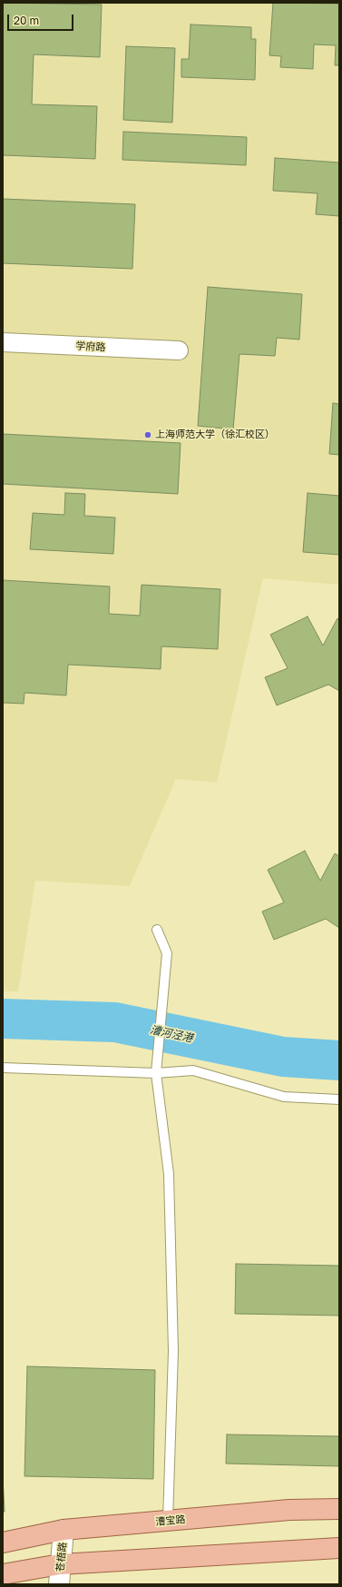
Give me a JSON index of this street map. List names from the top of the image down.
{
  "streets": {
    "main road": ["漕宝路"],
    "street": ["学府路", "苍梧路"]
  },
  "crossings": [
    ["漕宝路", "苍梧路"]
  ],
  "water": ["漕河泾港"],
  "places": ["上海师范大学（徐汇校区）"],
  "scale_bar": "20 m"
}
